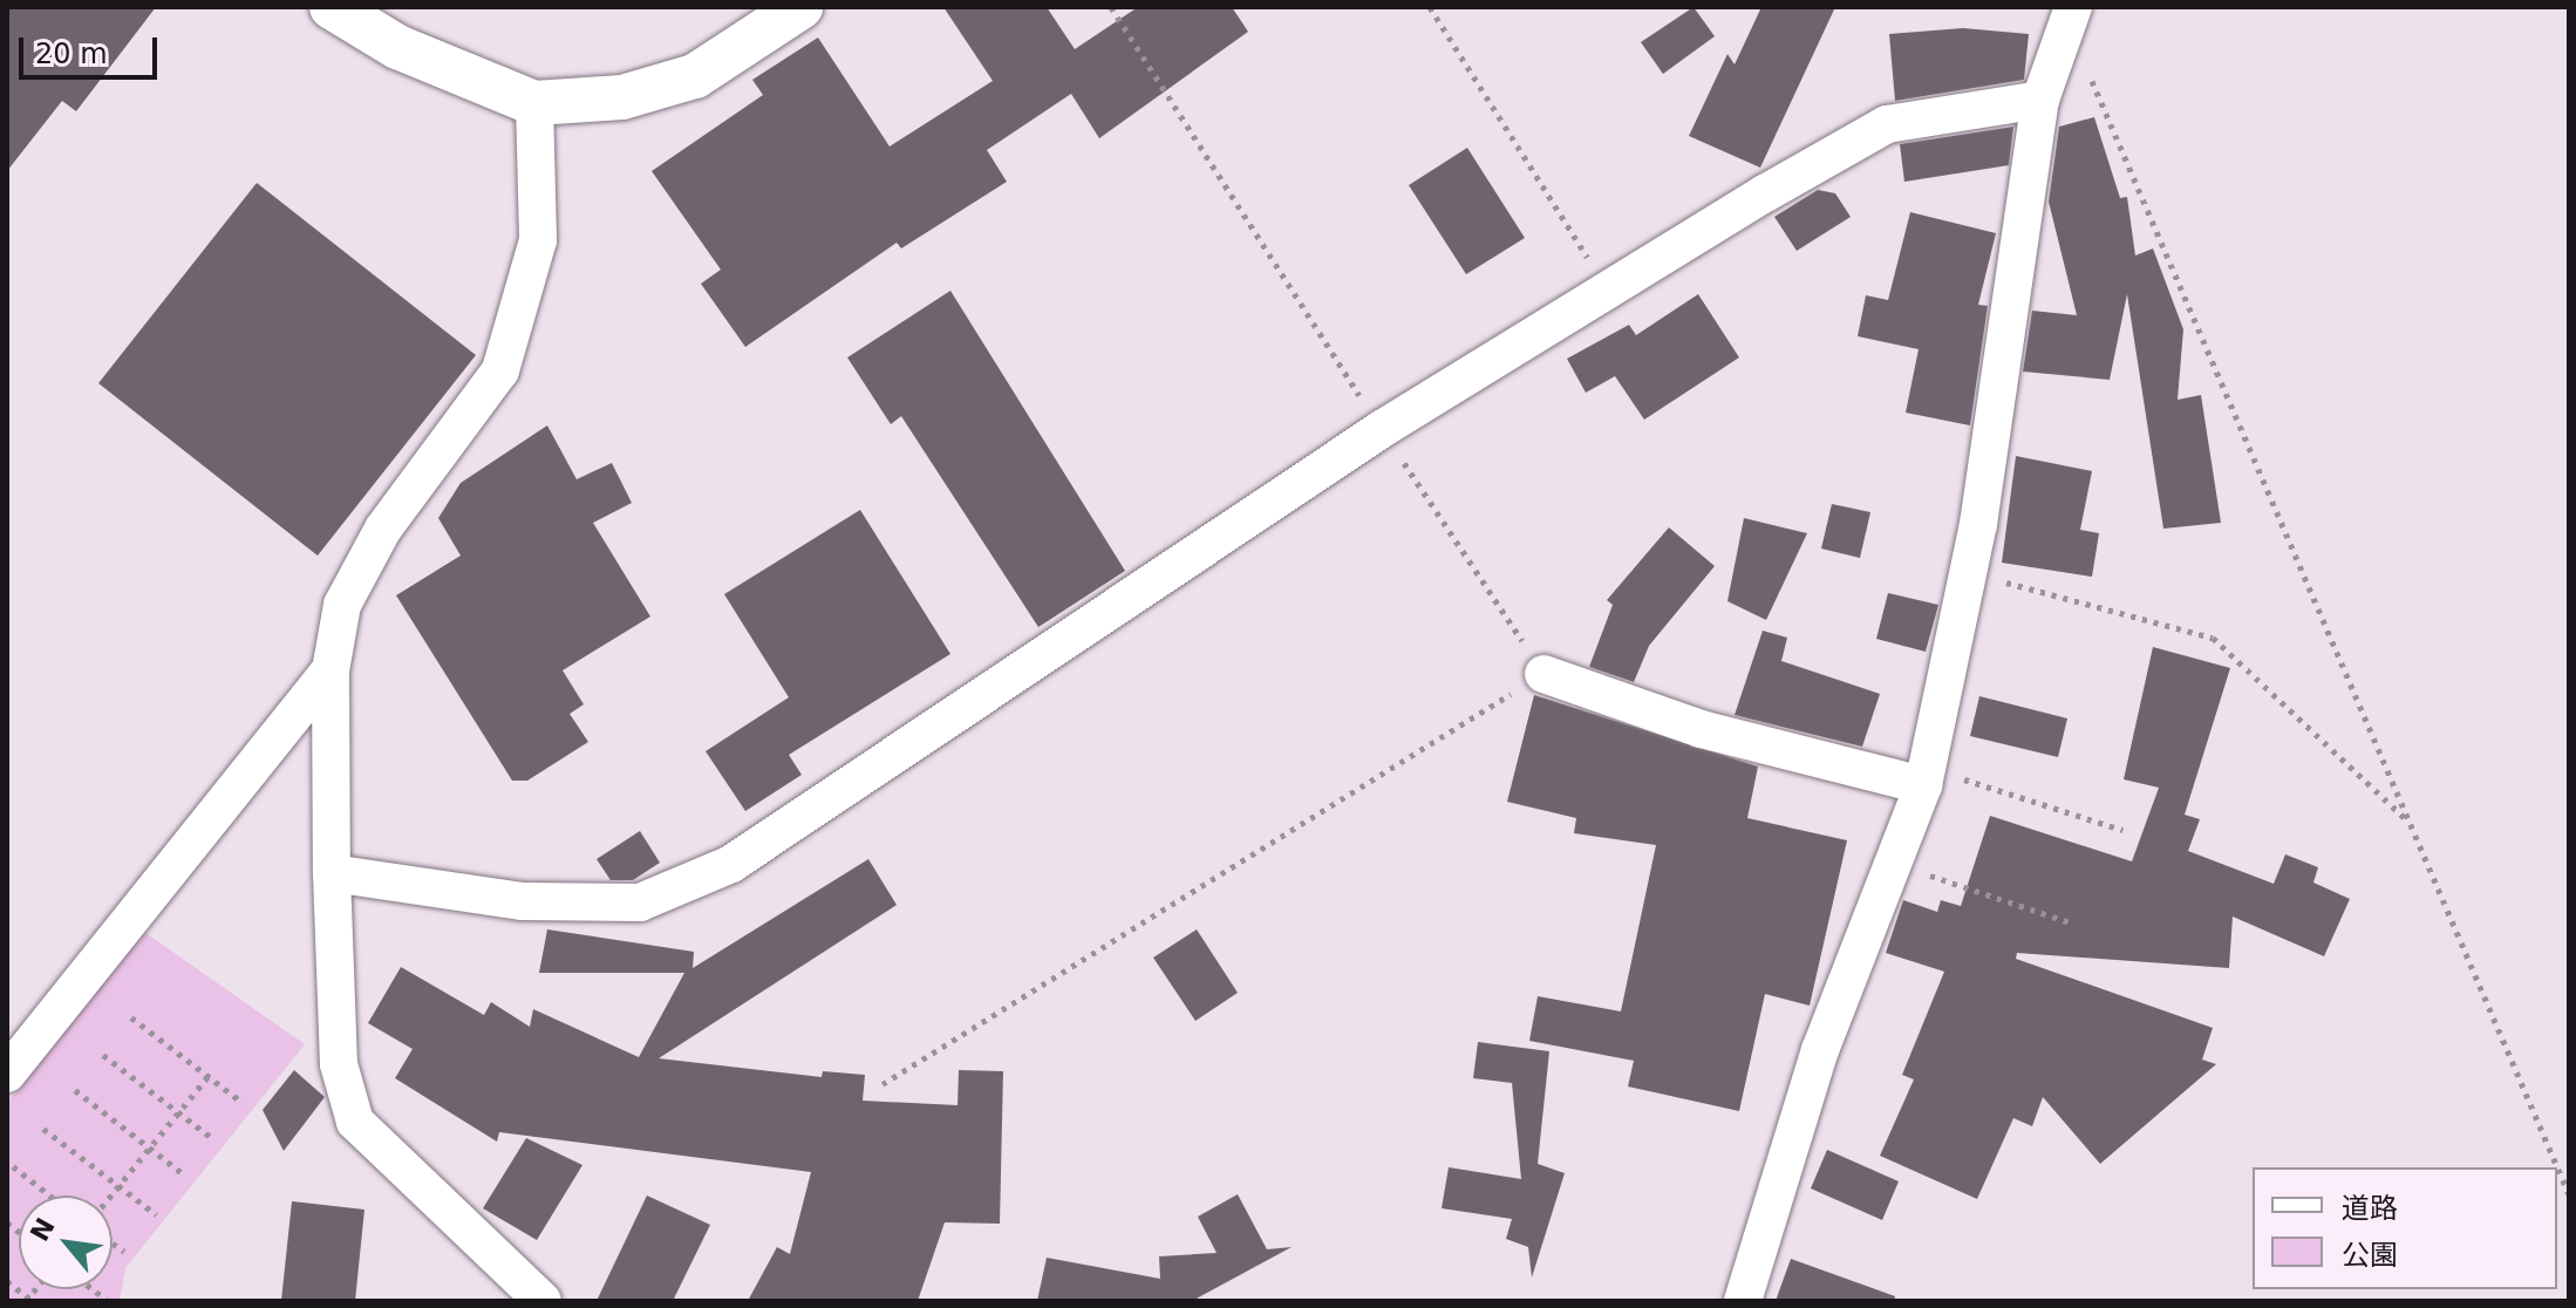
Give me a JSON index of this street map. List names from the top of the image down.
{
  "legend": ["道路", "公園"],
  "scale_bar": "20 m",
  "north": "top left"
}
